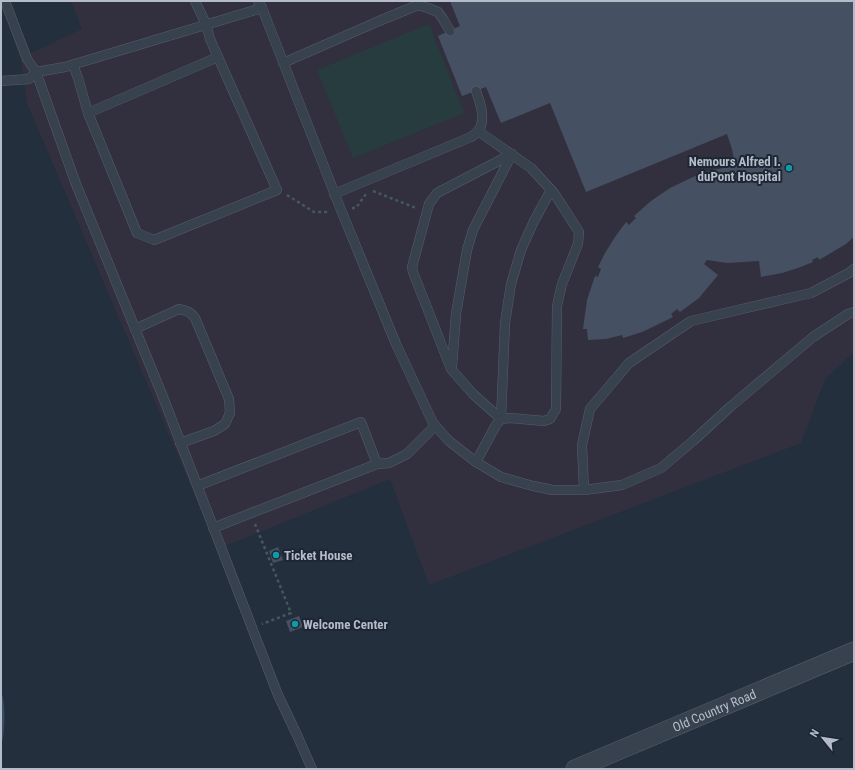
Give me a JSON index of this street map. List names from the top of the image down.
{
  "streets": {
    "street": ["Old Country Road"]
  },
  "places": ["Nemours Alfred I. duPont Hospital", "Ticket House", "Welcome Center"],
  "north": "top left"
}
